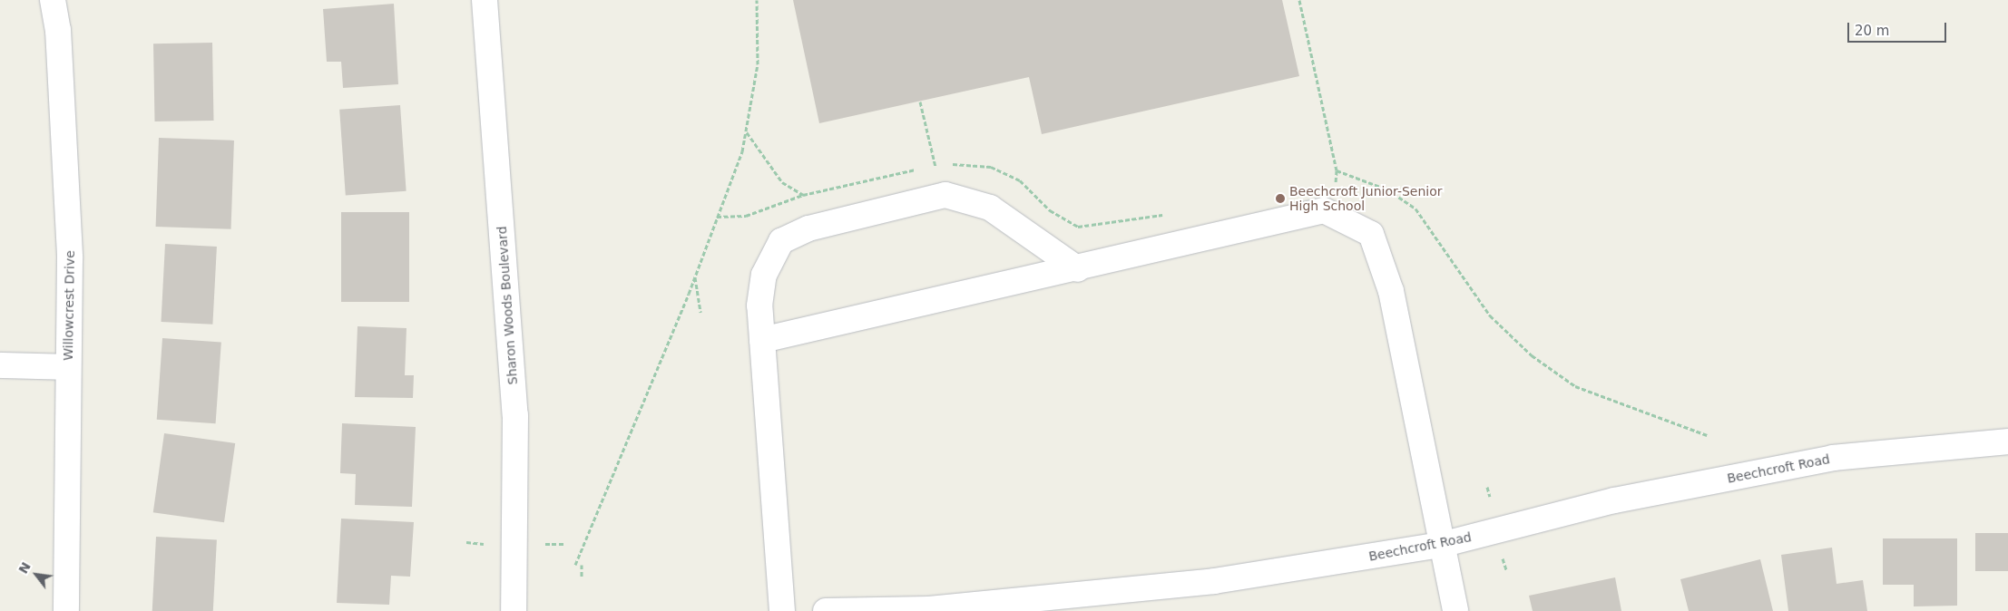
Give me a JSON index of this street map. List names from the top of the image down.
{
  "streets": {
    "street": ["Willowcrest Drive", "Sharon Woods Boulevard", "Beechcroft Road"]
  },
  "places": ["Beechcroft Junior-Senior High School"],
  "scale_bar": "20 m",
  "north": "top left"
}
